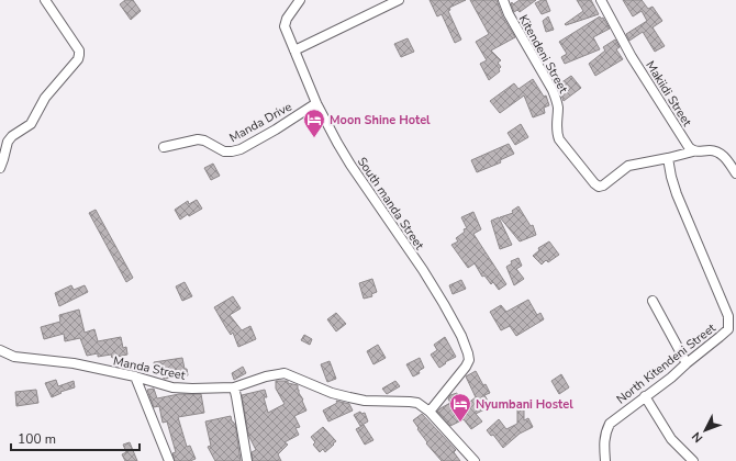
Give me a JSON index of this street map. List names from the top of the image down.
{
  "streets": {
    "street": [
      "Kitendeni Street",
      "Makiidi Street",
      "Manda Drive",
      "South manda Street",
      "North Kitendeni Street",
      "Manda Street"
    ]
  },
  "crossings": [
    ["Kitendeni Street", "Makiidi Street"],
    ["Kitendeni Street", "North Kitendeni Street"],
    ["Manda Drive", "South manda Street"],
    ["South manda Street", "Manda Street"]
  ],
  "places": {
    "hotel": ["Moon Shine Hotel", "Nyumbani Hostel"]
  },
  "scale_bar": "100 m",
  "north": "bottom left"
}
